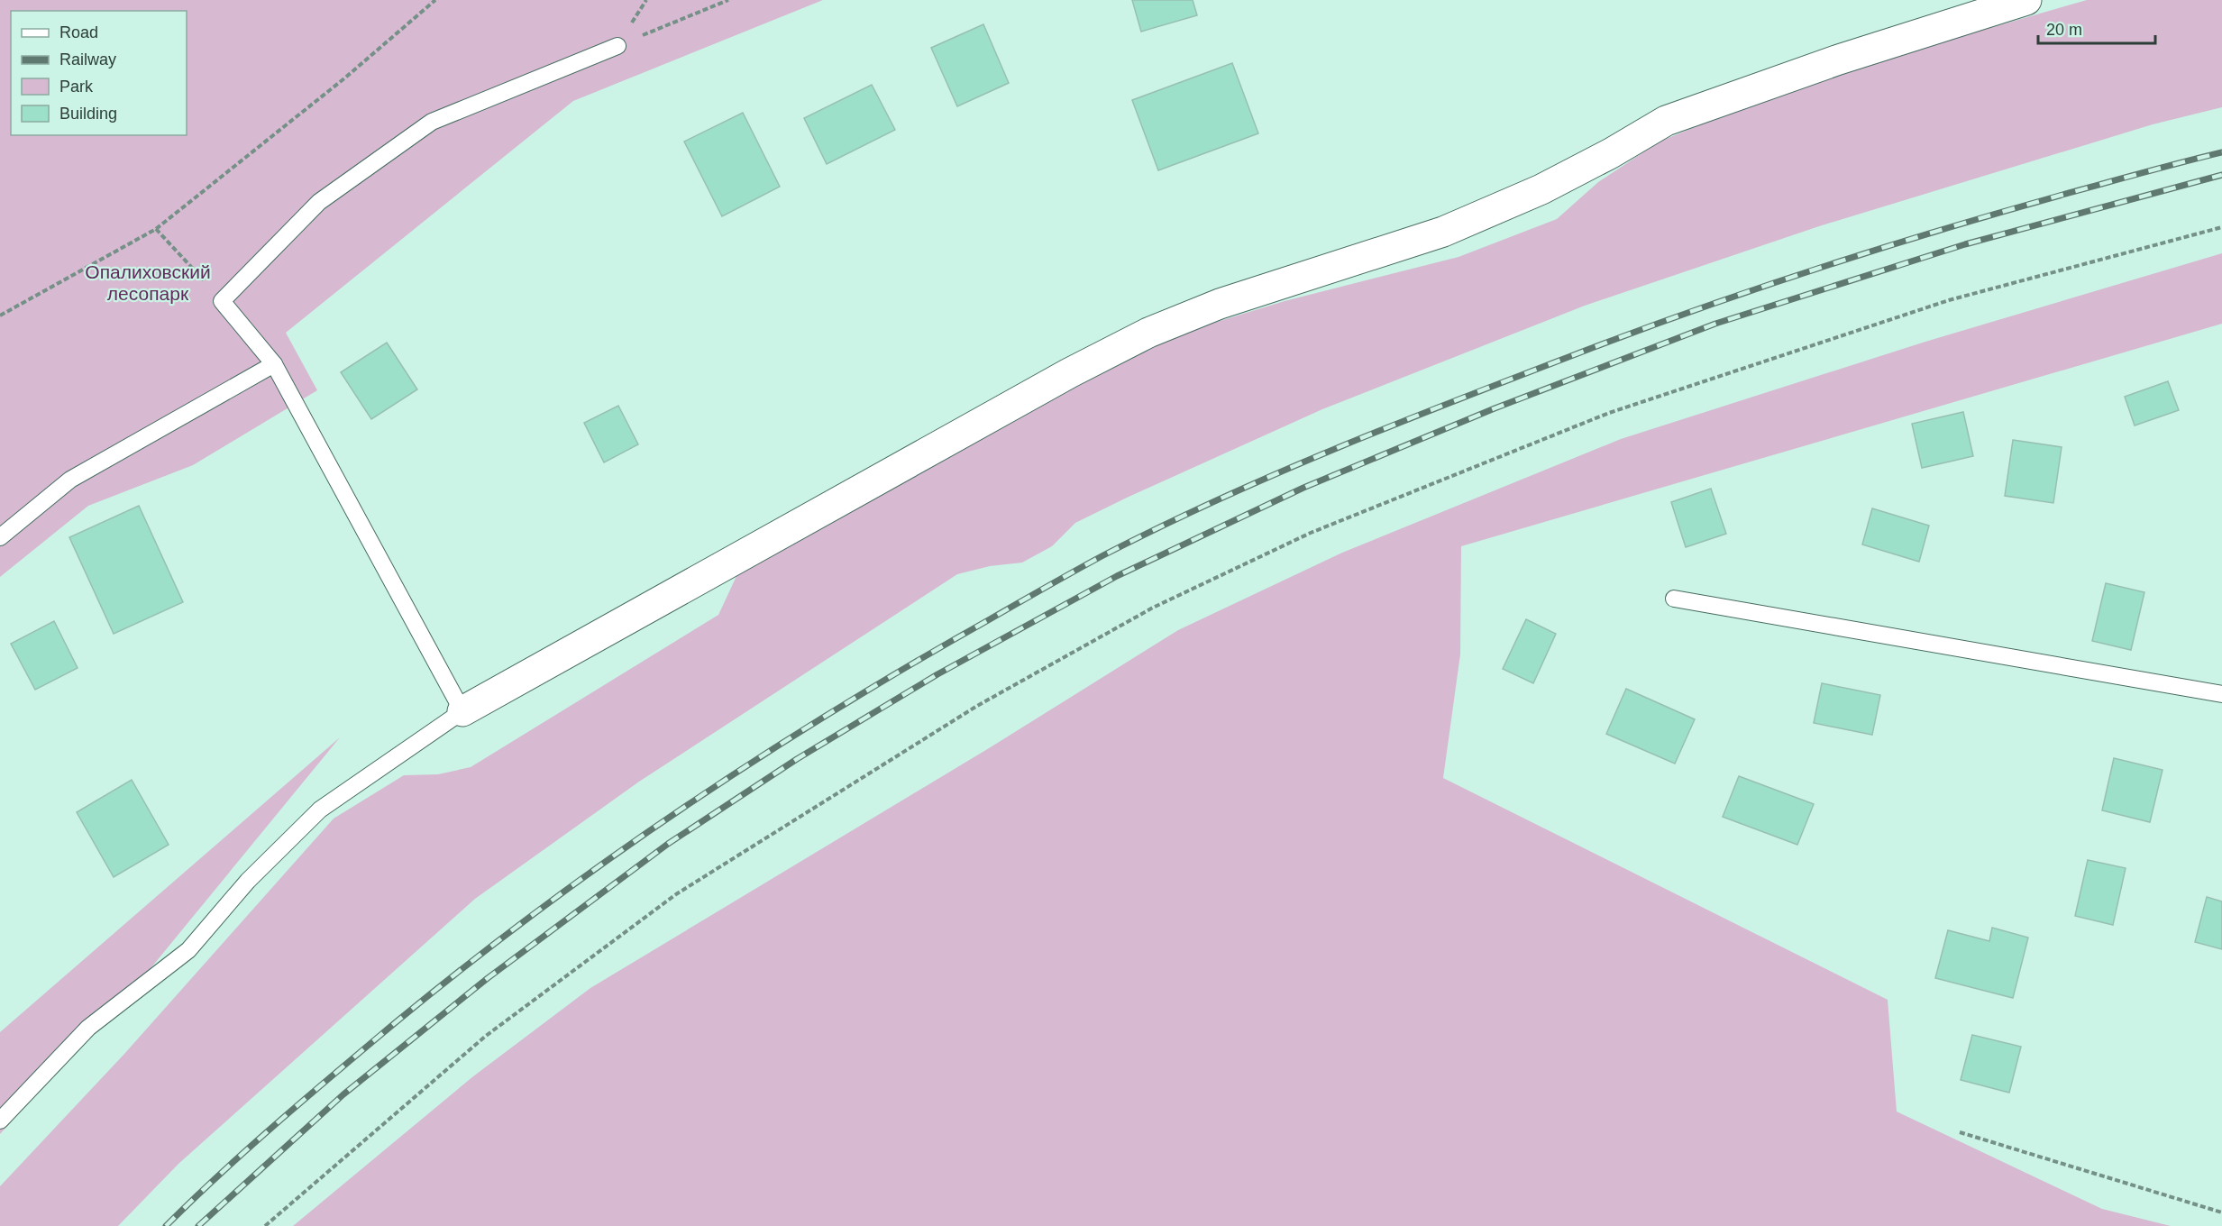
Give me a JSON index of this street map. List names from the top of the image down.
{
  "parks": ["Опалиховский лесопарк"],
  "legend": [
    "Road",
    "Railway",
    "Park",
    "Building"
  ],
  "scale_bar": "20 m"
}
